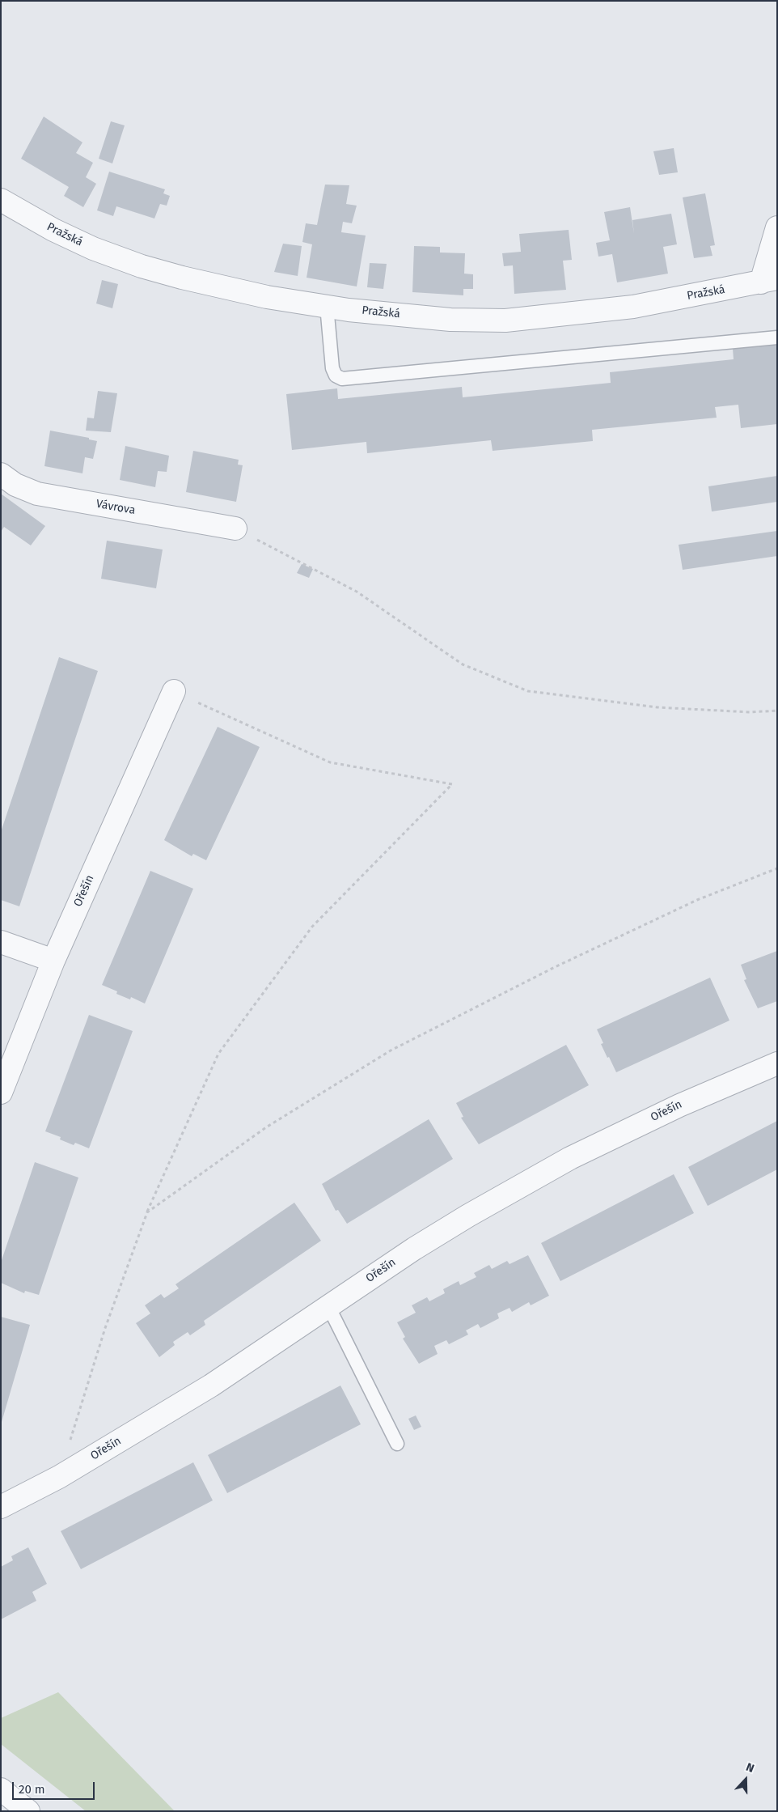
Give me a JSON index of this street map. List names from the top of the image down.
{
  "streets": {
    "street": ["Pražská", "Vávrova", "Ořešín"]
  },
  "scale_bar": "20 m",
  "north": "top"
}
